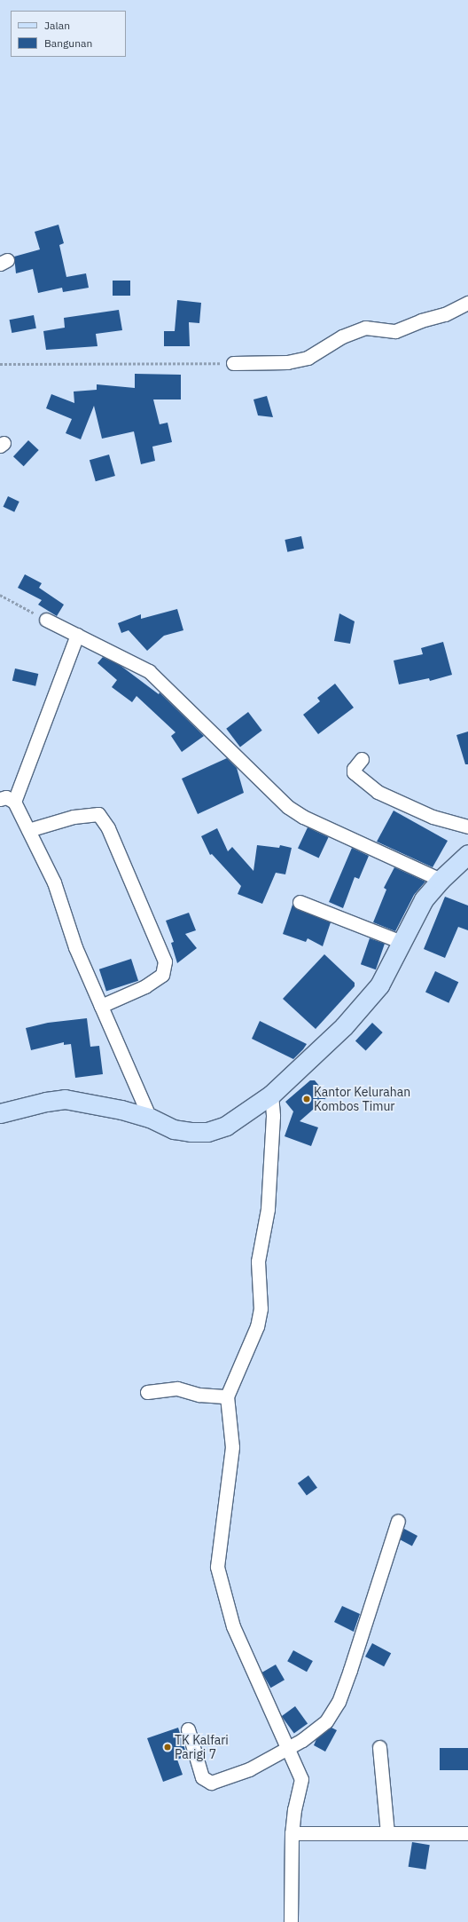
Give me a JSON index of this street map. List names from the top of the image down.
{
  "places": ["Kantor Kelurahan Kombos Timur", "TK Kalfari Parigi 7"],
  "legend": ["Jalan", "Bangunan"]
}
